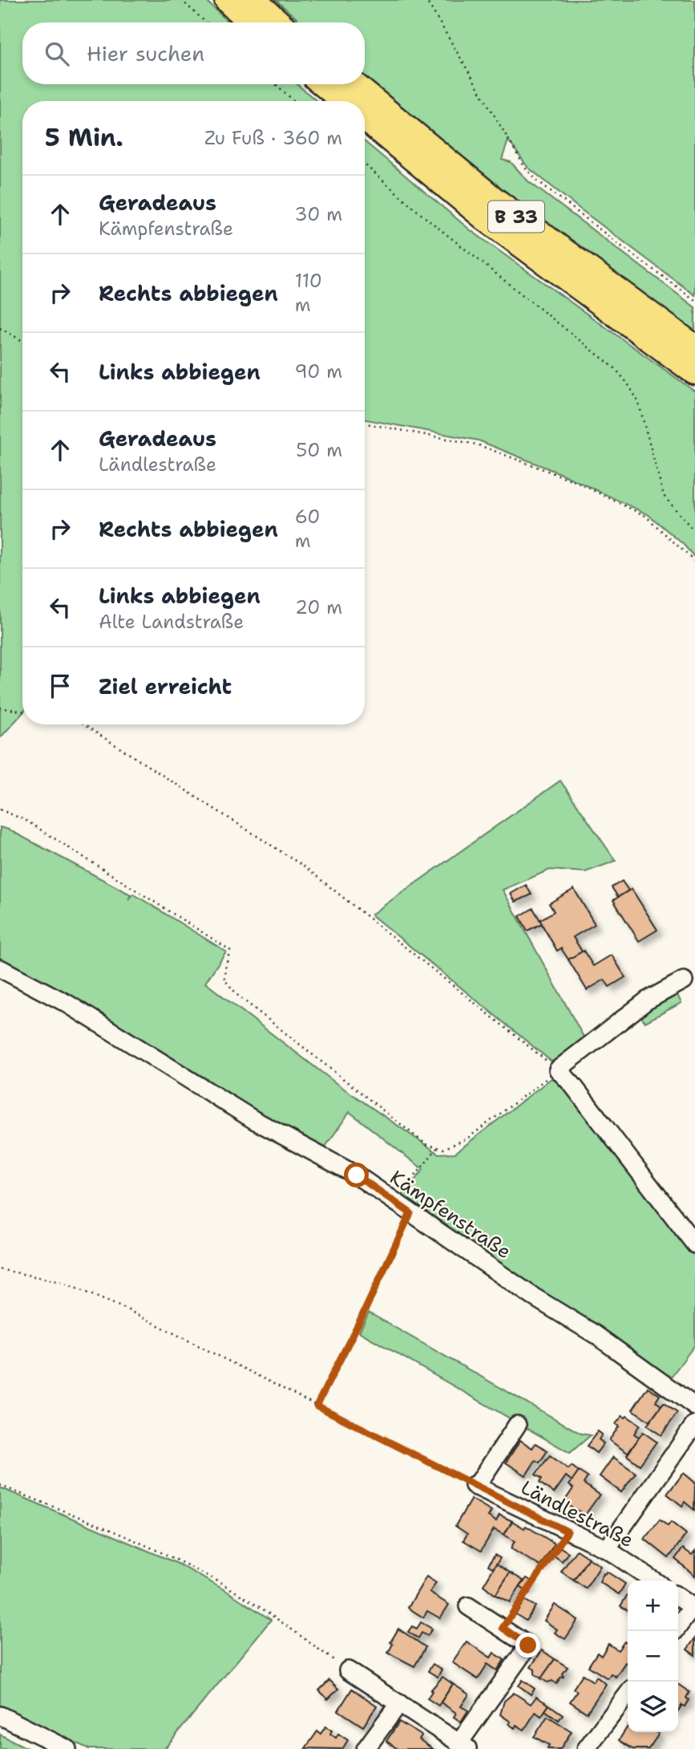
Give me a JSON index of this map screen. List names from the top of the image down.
{
  "streets": {
    "highway": ["B 33"],
    "street": ["Kämpfenstraße", "Ländlestraße"]
  },
  "page": {
    "search": "Hier suchen",
    "heading": ["5 Min.", "Zu Fuß · 360 m"],
    "list": [
      ["Geradeaus", "Kämpfenstraße", "30 m"],
      ["Rechts abbiegen", "110 m"],
      ["Links abbiegen", "90 m"],
      ["Geradeaus", "Ländlestraße", "50 m"],
      ["Rechts abbiegen", "60 m"],
      ["Links abbiegen", "Alte Landstraße", "20 m"],
      "Ziel erreicht"
    ],
    "map_buttons": ["+", "−"]
  }
}
